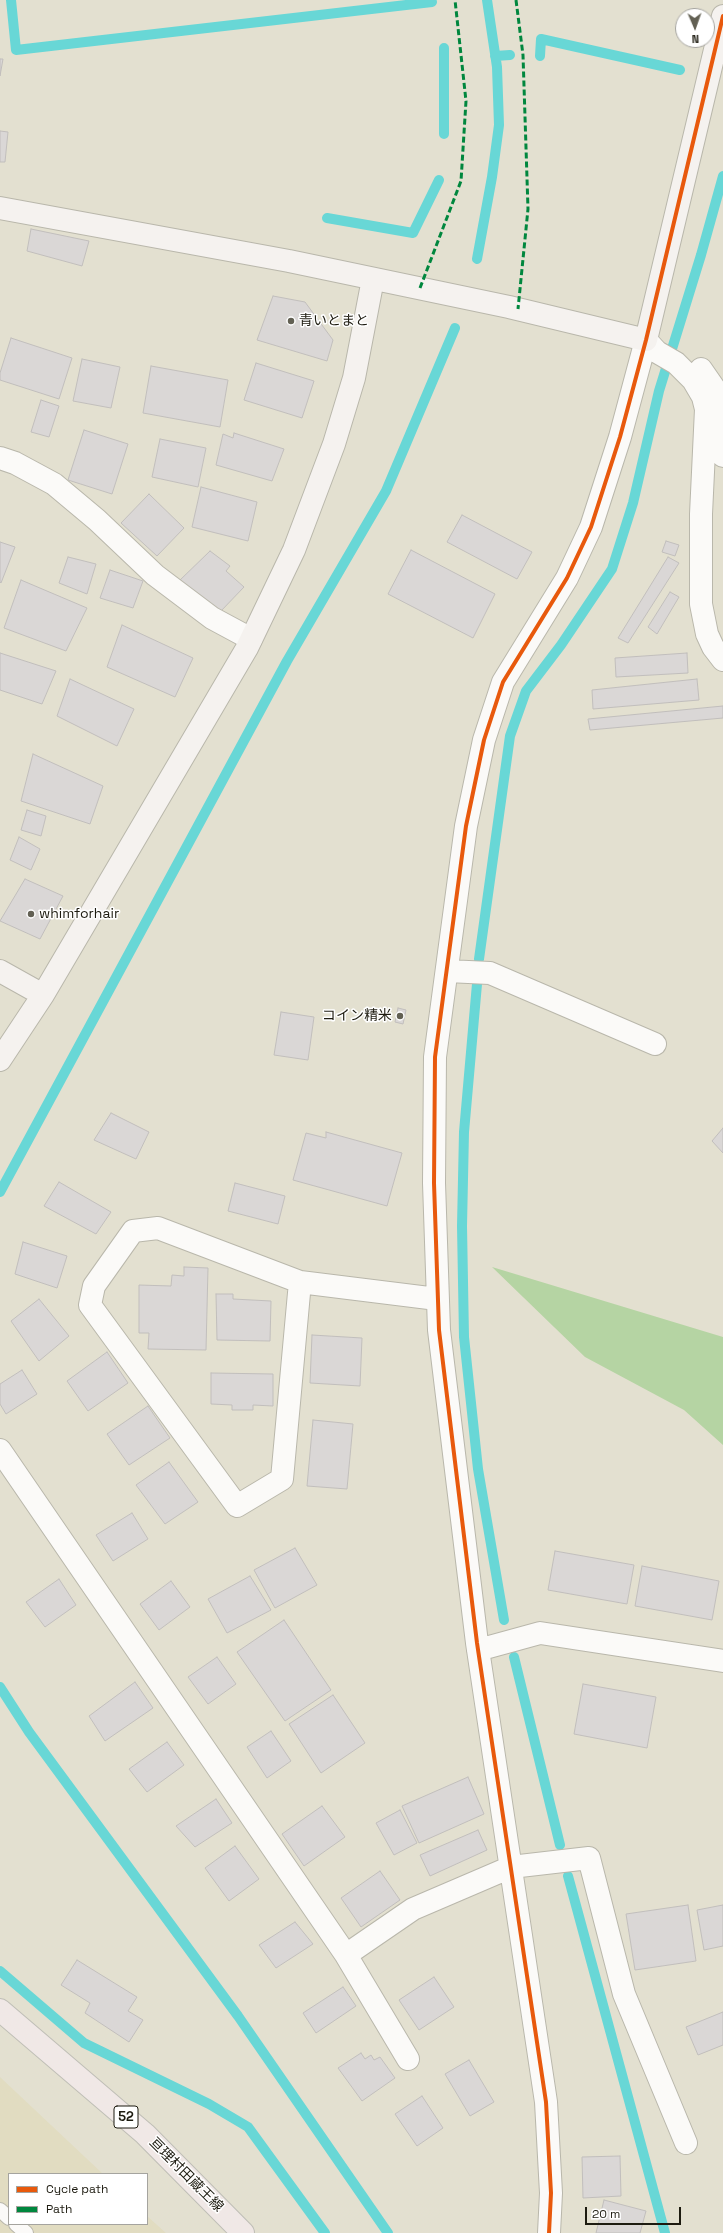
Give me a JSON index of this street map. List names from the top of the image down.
{
  "streets": {
    "main road": ["52", "亘理村田蔵王線"]
  },
  "places": ["青いとまと", "whimforhair", "コイン精米"],
  "legend": ["Cycle path", "Path"],
  "scale_bar": "20 m",
  "north": "bottom"
}
